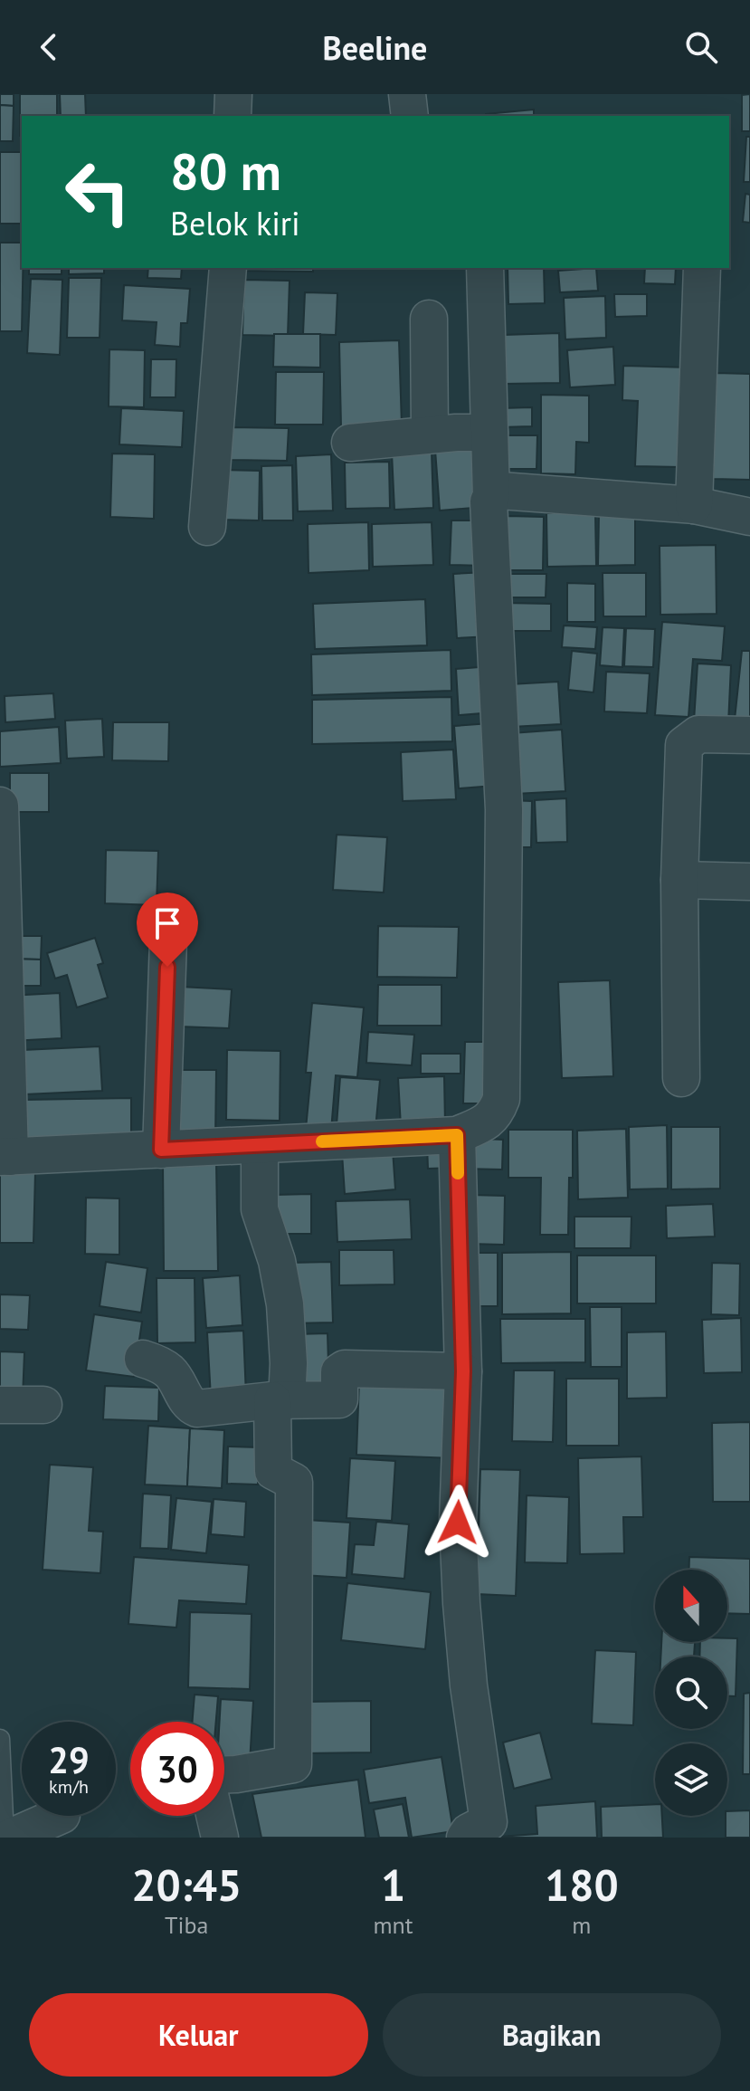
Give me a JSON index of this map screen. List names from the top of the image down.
{
  "north": "top",
  "page": {
    "header": "Beeline",
    "turn": ["80 m", "Belok kiri"],
    "speed": "29 km/h",
    "limit": "30",
    "eta": [
      "20:45",
      "Tiba",
      "1",
      "mnt",
      "180",
      "m"
    ],
    "buttons": ["Keluar", "Bagikan"]
  }
}
